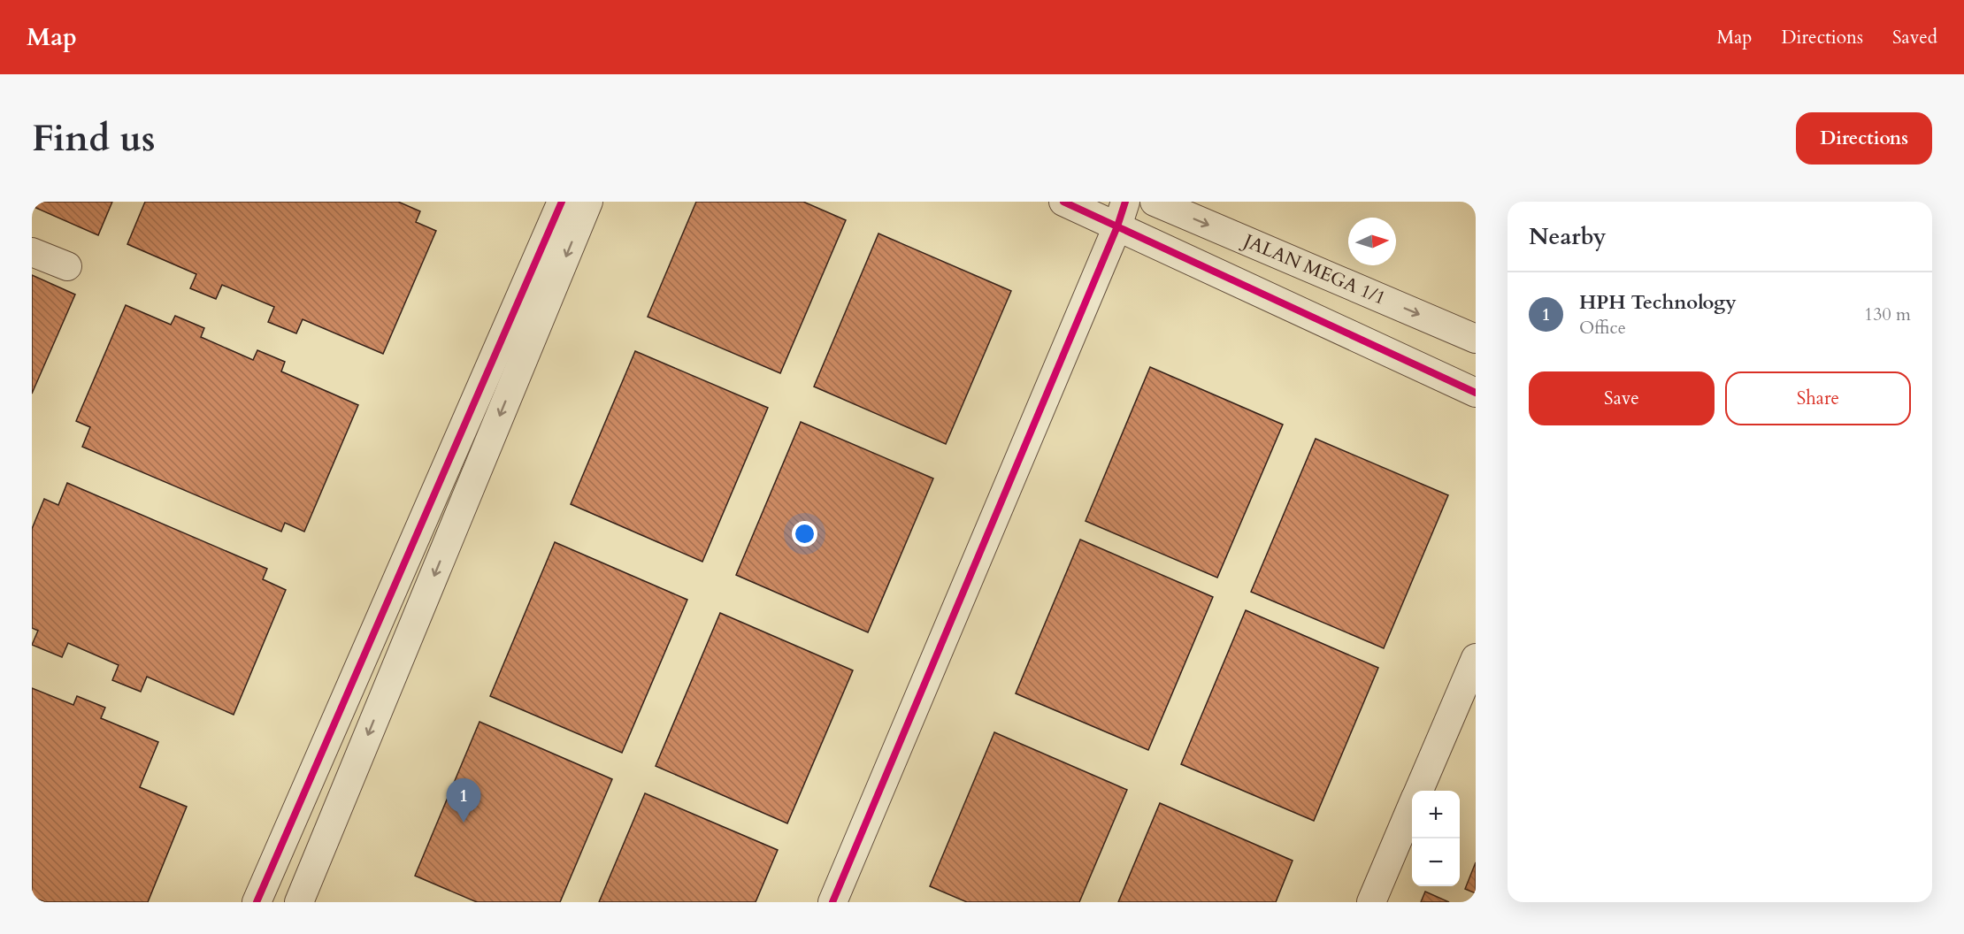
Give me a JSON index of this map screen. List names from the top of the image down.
{
  "streets": {
    "street": ["JALAN MEGA 1/1"]
  },
  "north": "right",
  "page": {
    "header": "Map",
    "nav": ["Map", "Directions", "Saved"],
    "buttons": [
      "Directions",
      ["Save", "Share"]
    ],
    "title": "Find us",
    "heading": "Nearby",
    "list": [
      {
        "mark": "1",
        "name": "HPH Technology",
        "note": "Office",
        "value": "130 m"
      }
    ],
    "pins": "1",
    "map_buttons": ["+", "−"]
  }
}
